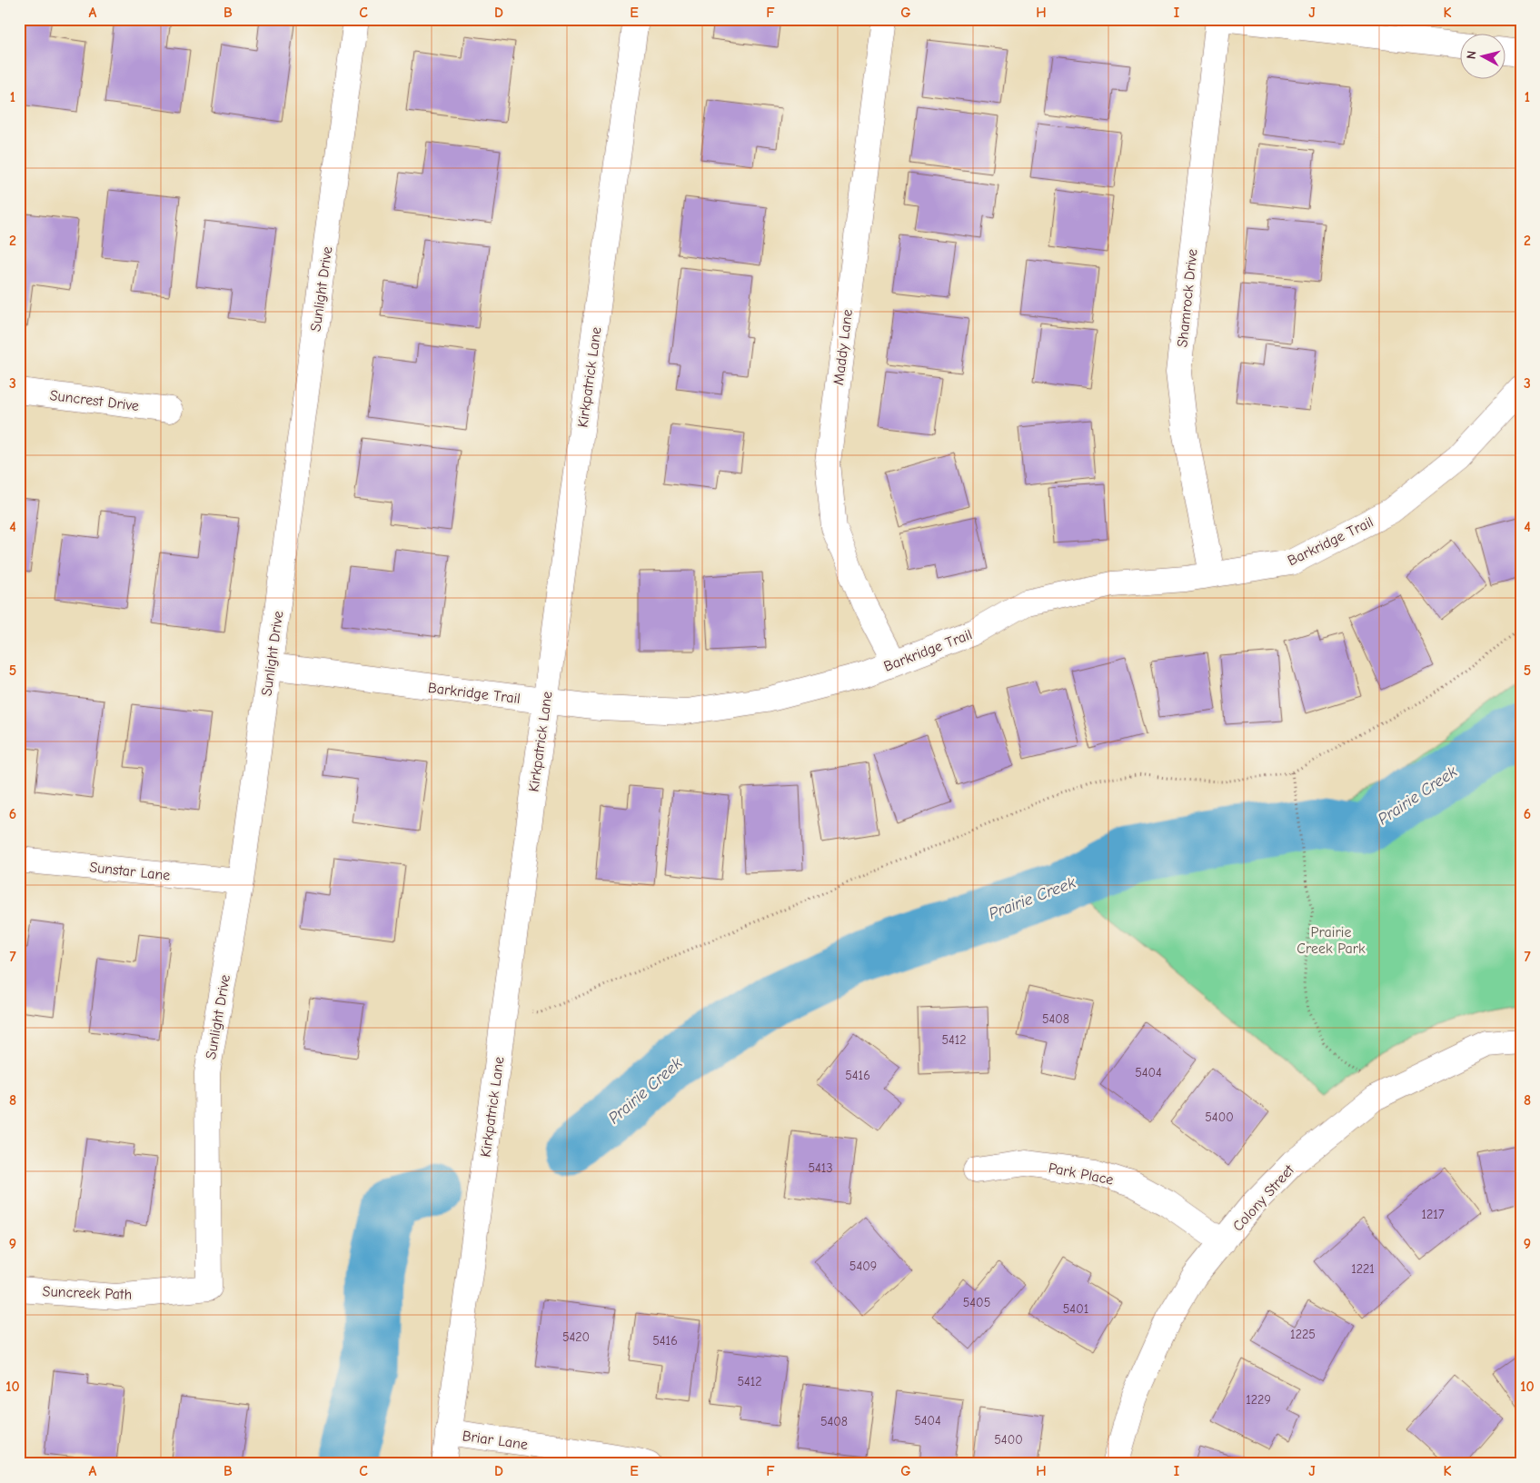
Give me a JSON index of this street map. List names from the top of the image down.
{
  "streets": {
    "street": [
      "Sunlight Drive",
      "Shamrock Drive",
      "Maddy Lane",
      "Kirkpatrick Lane",
      "Suncrest Drive",
      "Barkridge Trail",
      "Sunstar Lane",
      "Park Place",
      "Colony Street",
      "Suncreek Path",
      "Briar Lane"
    ]
  },
  "crossings": [
    ["Sunlight Drive", "Barkridge Trail"],
    ["Sunlight Drive", "Sunstar Lane"],
    ["Sunlight Drive", "Suncreek Path"],
    ["Shamrock Drive", "Barkridge Trail"],
    ["Maddy Lane", "Barkridge Trail"],
    ["Kirkpatrick Lane", "Barkridge Trail"],
    ["Kirkpatrick Lane", "Briar Lane"],
    ["Park Place", "Colony Street"]
  ],
  "water": ["Prairie Creek"],
  "parks": ["Prairie Creek Park"],
  "house_numbers": [
    "5408",
    "5412",
    "5404",
    "5416",
    "5400",
    "5413",
    "1217",
    "5409",
    "1221",
    "5405",
    "5401",
    "1225",
    "5420",
    "5416",
    "5412",
    "1229",
    "5404",
    "5408",
    "5400"
  ],
  "north": "left",
  "grid": {
    "columns": [
      "A",
      "B",
      "C",
      "D",
      "E",
      "F",
      "G",
      "H",
      "I",
      "J",
      "K"
    ],
    "rows": [
      "1",
      "2",
      "3",
      "4",
      "5",
      "6",
      "7",
      "8",
      "9",
      "10"
    ]
  }
}
